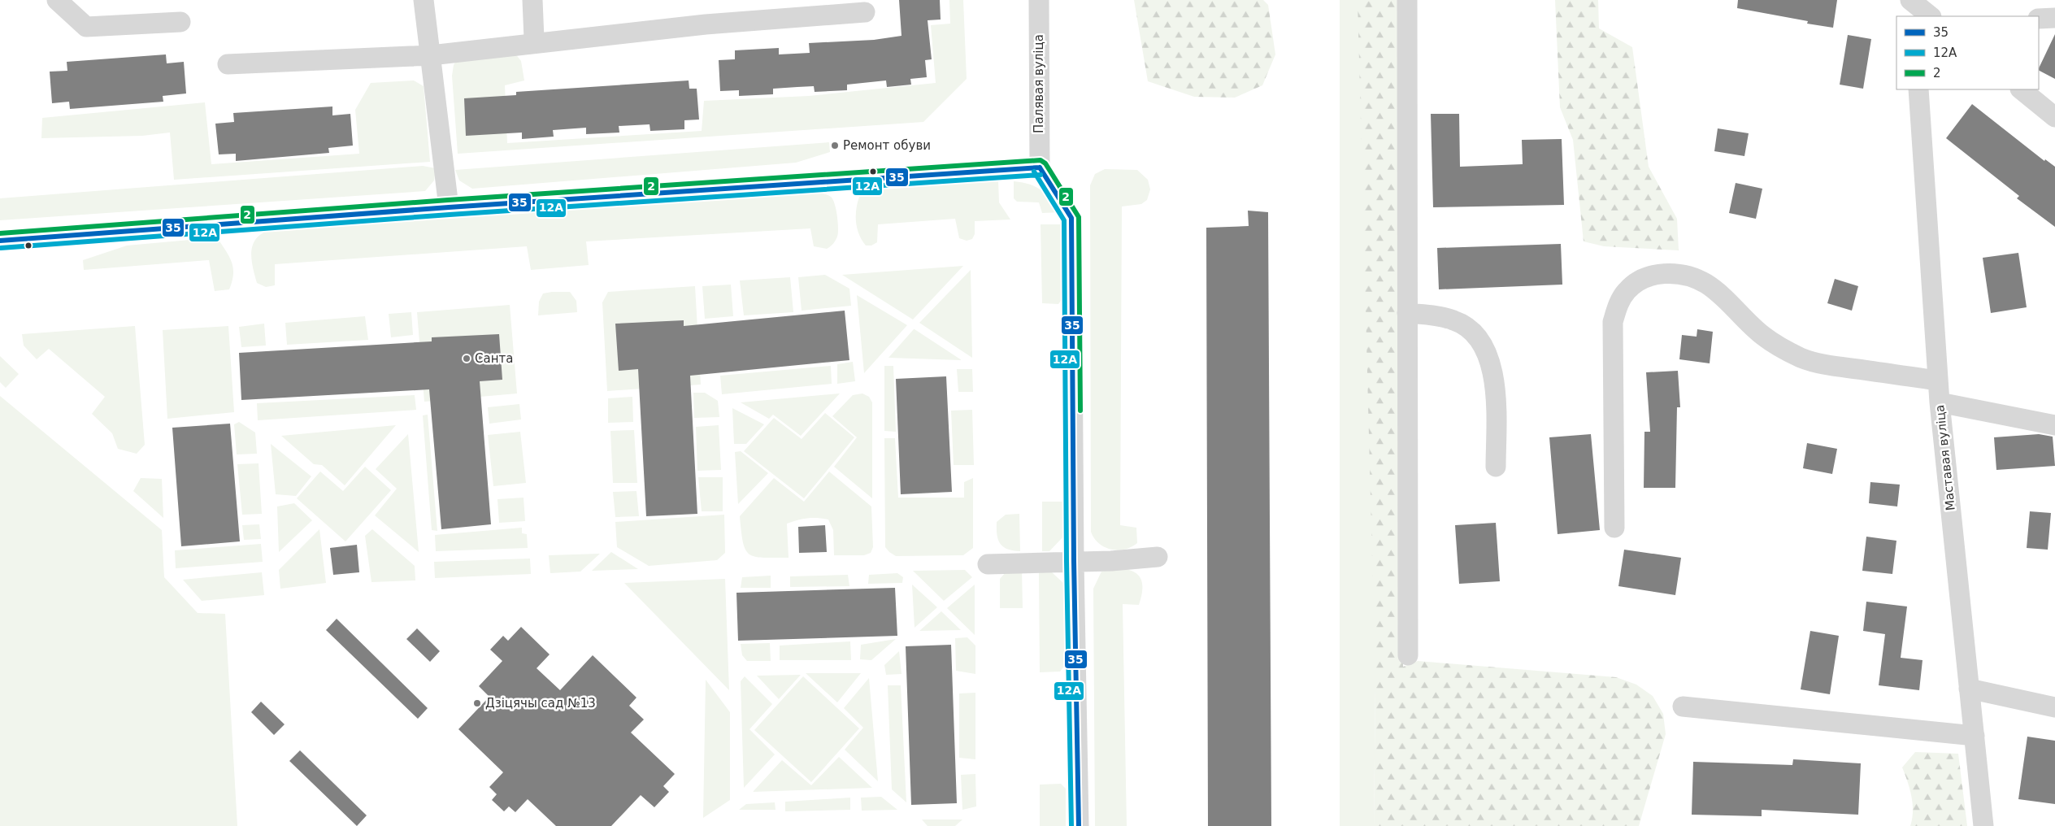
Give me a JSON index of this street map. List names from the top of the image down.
{
  "streets": {
    "street": ["Палявая вуліца", "Маставая вуліца"]
  },
  "places": ["Ремонт обуви", "Санта", "Дзіцячы сад №13"],
  "lines": ["transit line 2", "transit line 35", "transit line 12А"],
  "legend": ["35", "12А", "2"]
}
